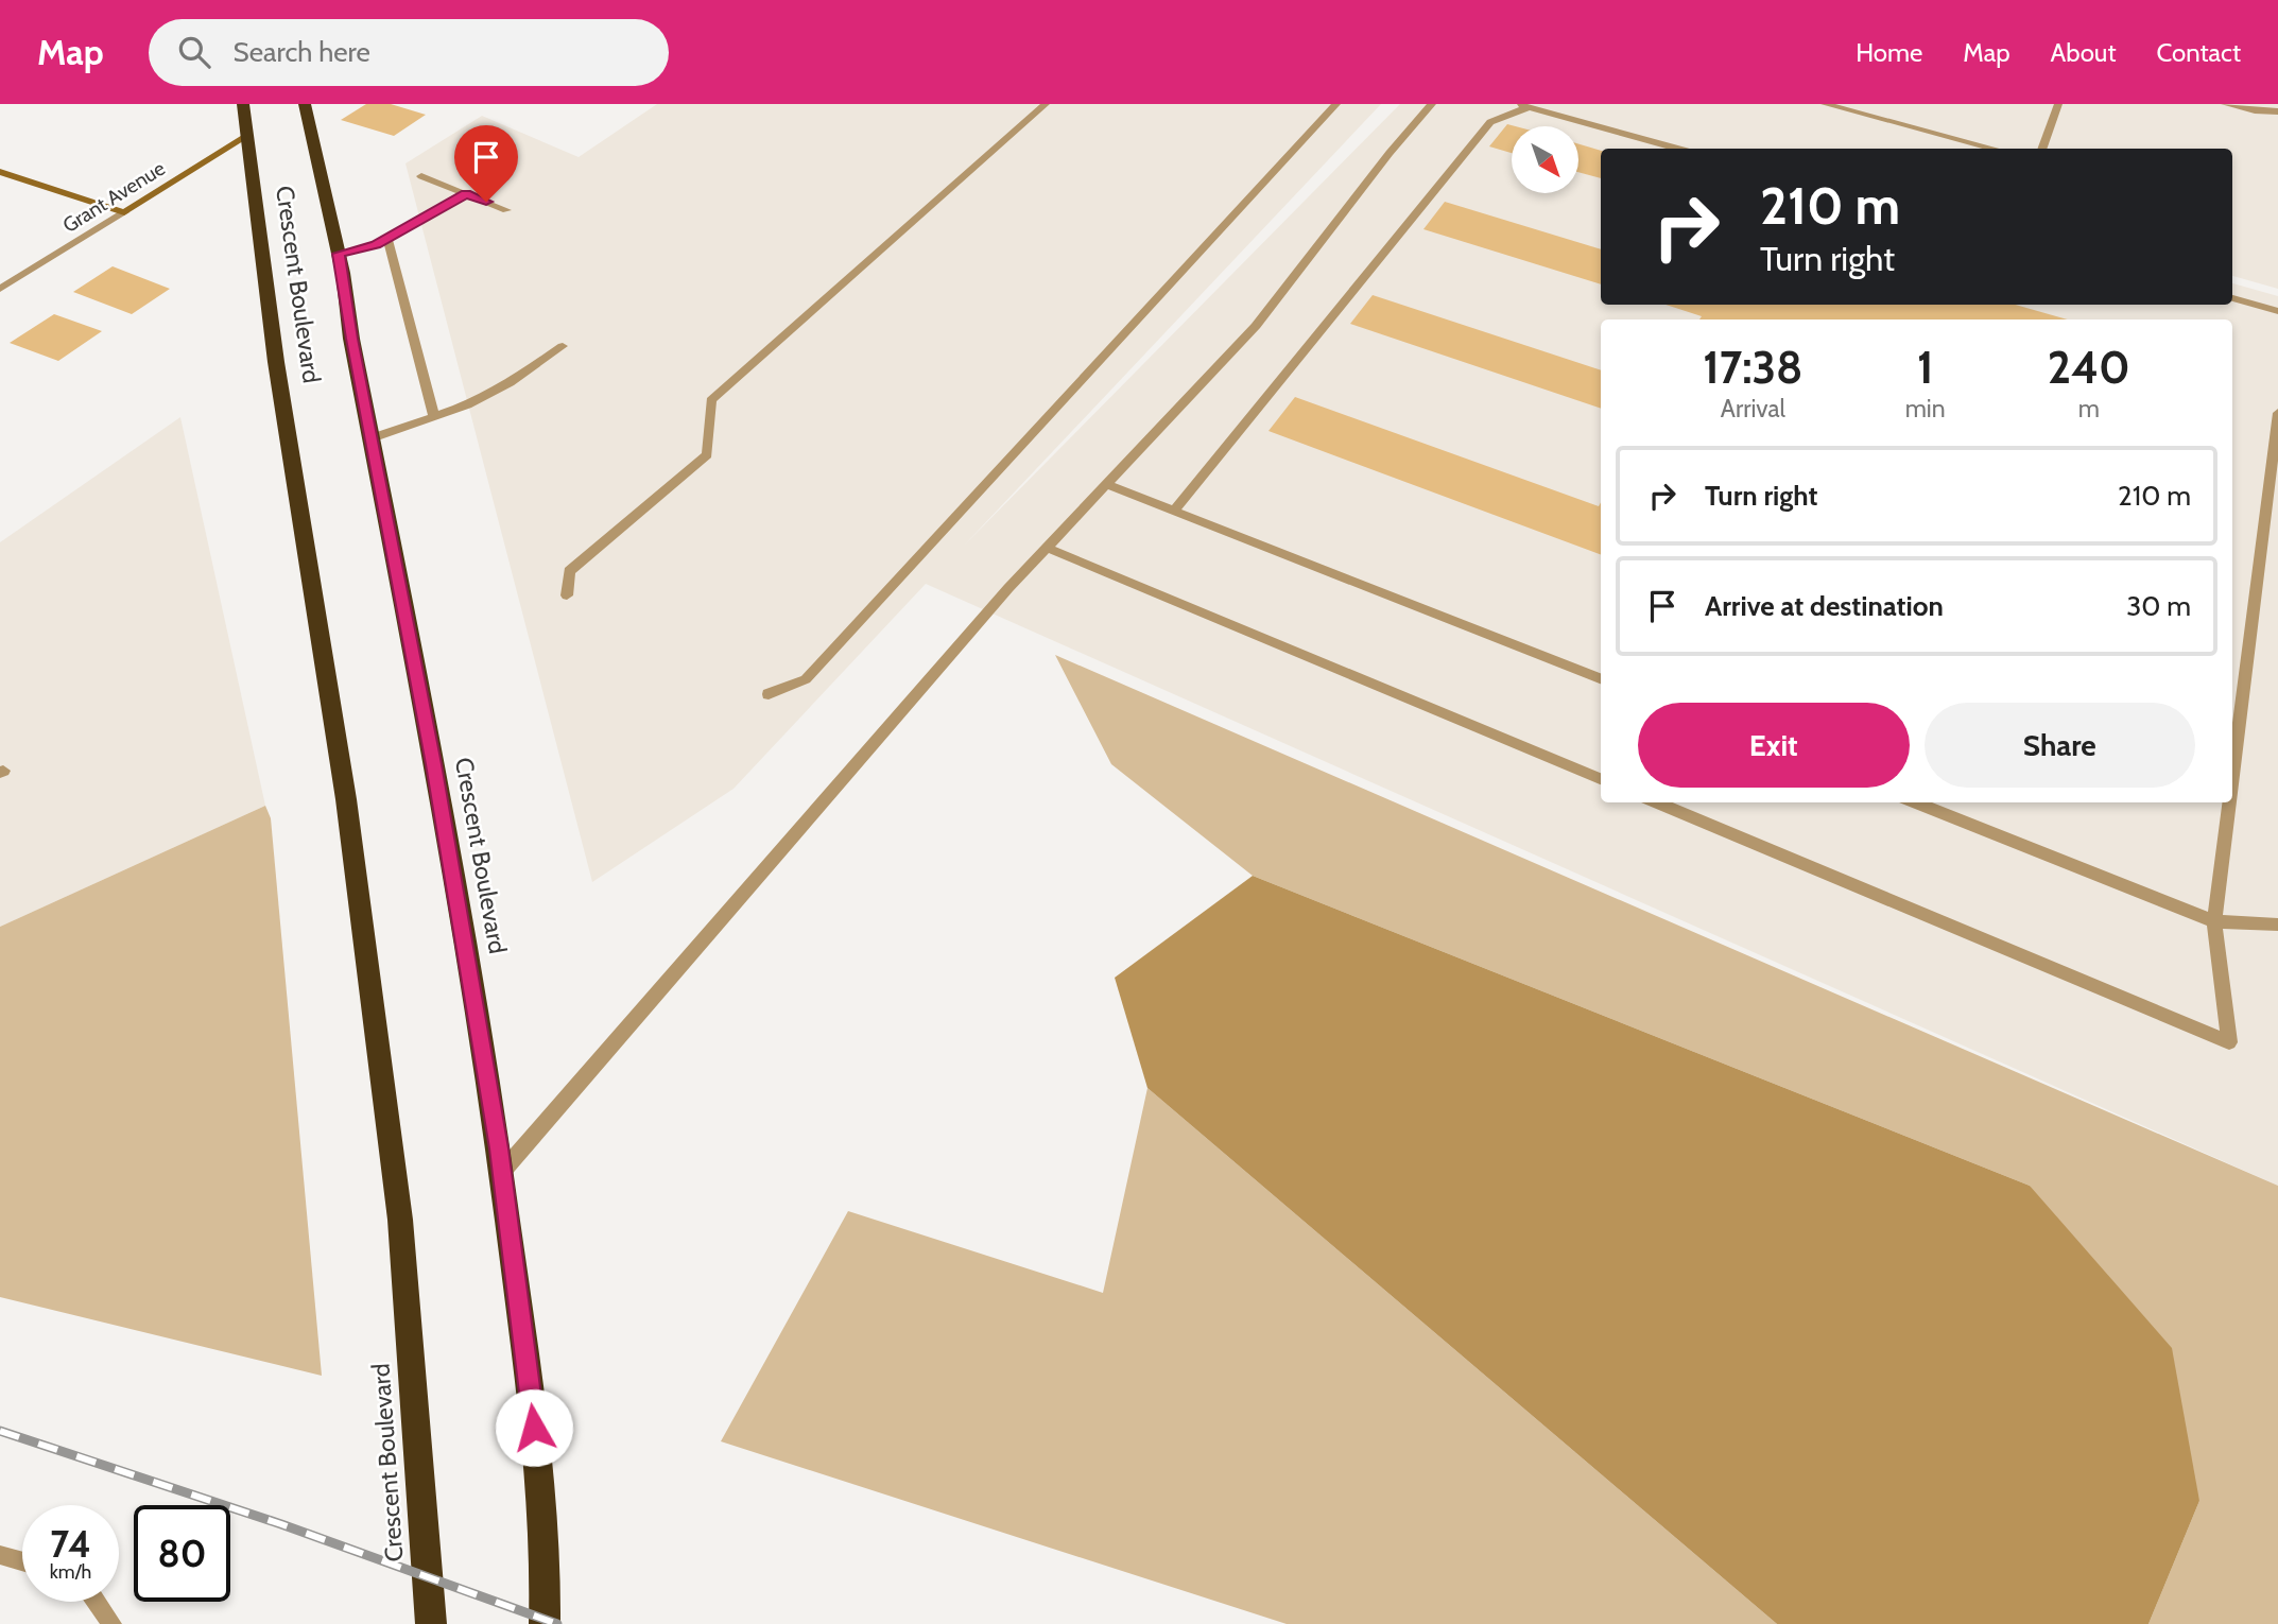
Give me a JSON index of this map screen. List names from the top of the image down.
{
  "streets": {
    "highway": ["Crescent Boulevard"],
    "street": ["Grant Avenue"]
  },
  "crossings": [
    ["Grant Avenue", "Crescent Boulevard"]
  ],
  "north": "bottom right",
  "page": {
    "header": "Map",
    "search": "Search here",
    "nav": [
      "Home",
      "Map",
      "About",
      "Contact"
    ],
    "turn": ["210 m", "Turn right"],
    "eta": [
      "17:38",
      "Arrival",
      "1",
      "min",
      "240",
      "m"
    ],
    "list": [
      {
        "name": "Turn right",
        "value": "210 m"
      },
      {
        "name": "Arrive at destination",
        "value": "30 m"
      }
    ],
    "buttons": ["Exit", "Share"],
    "speed": "74 km/h",
    "limit": "80"
  }
}
